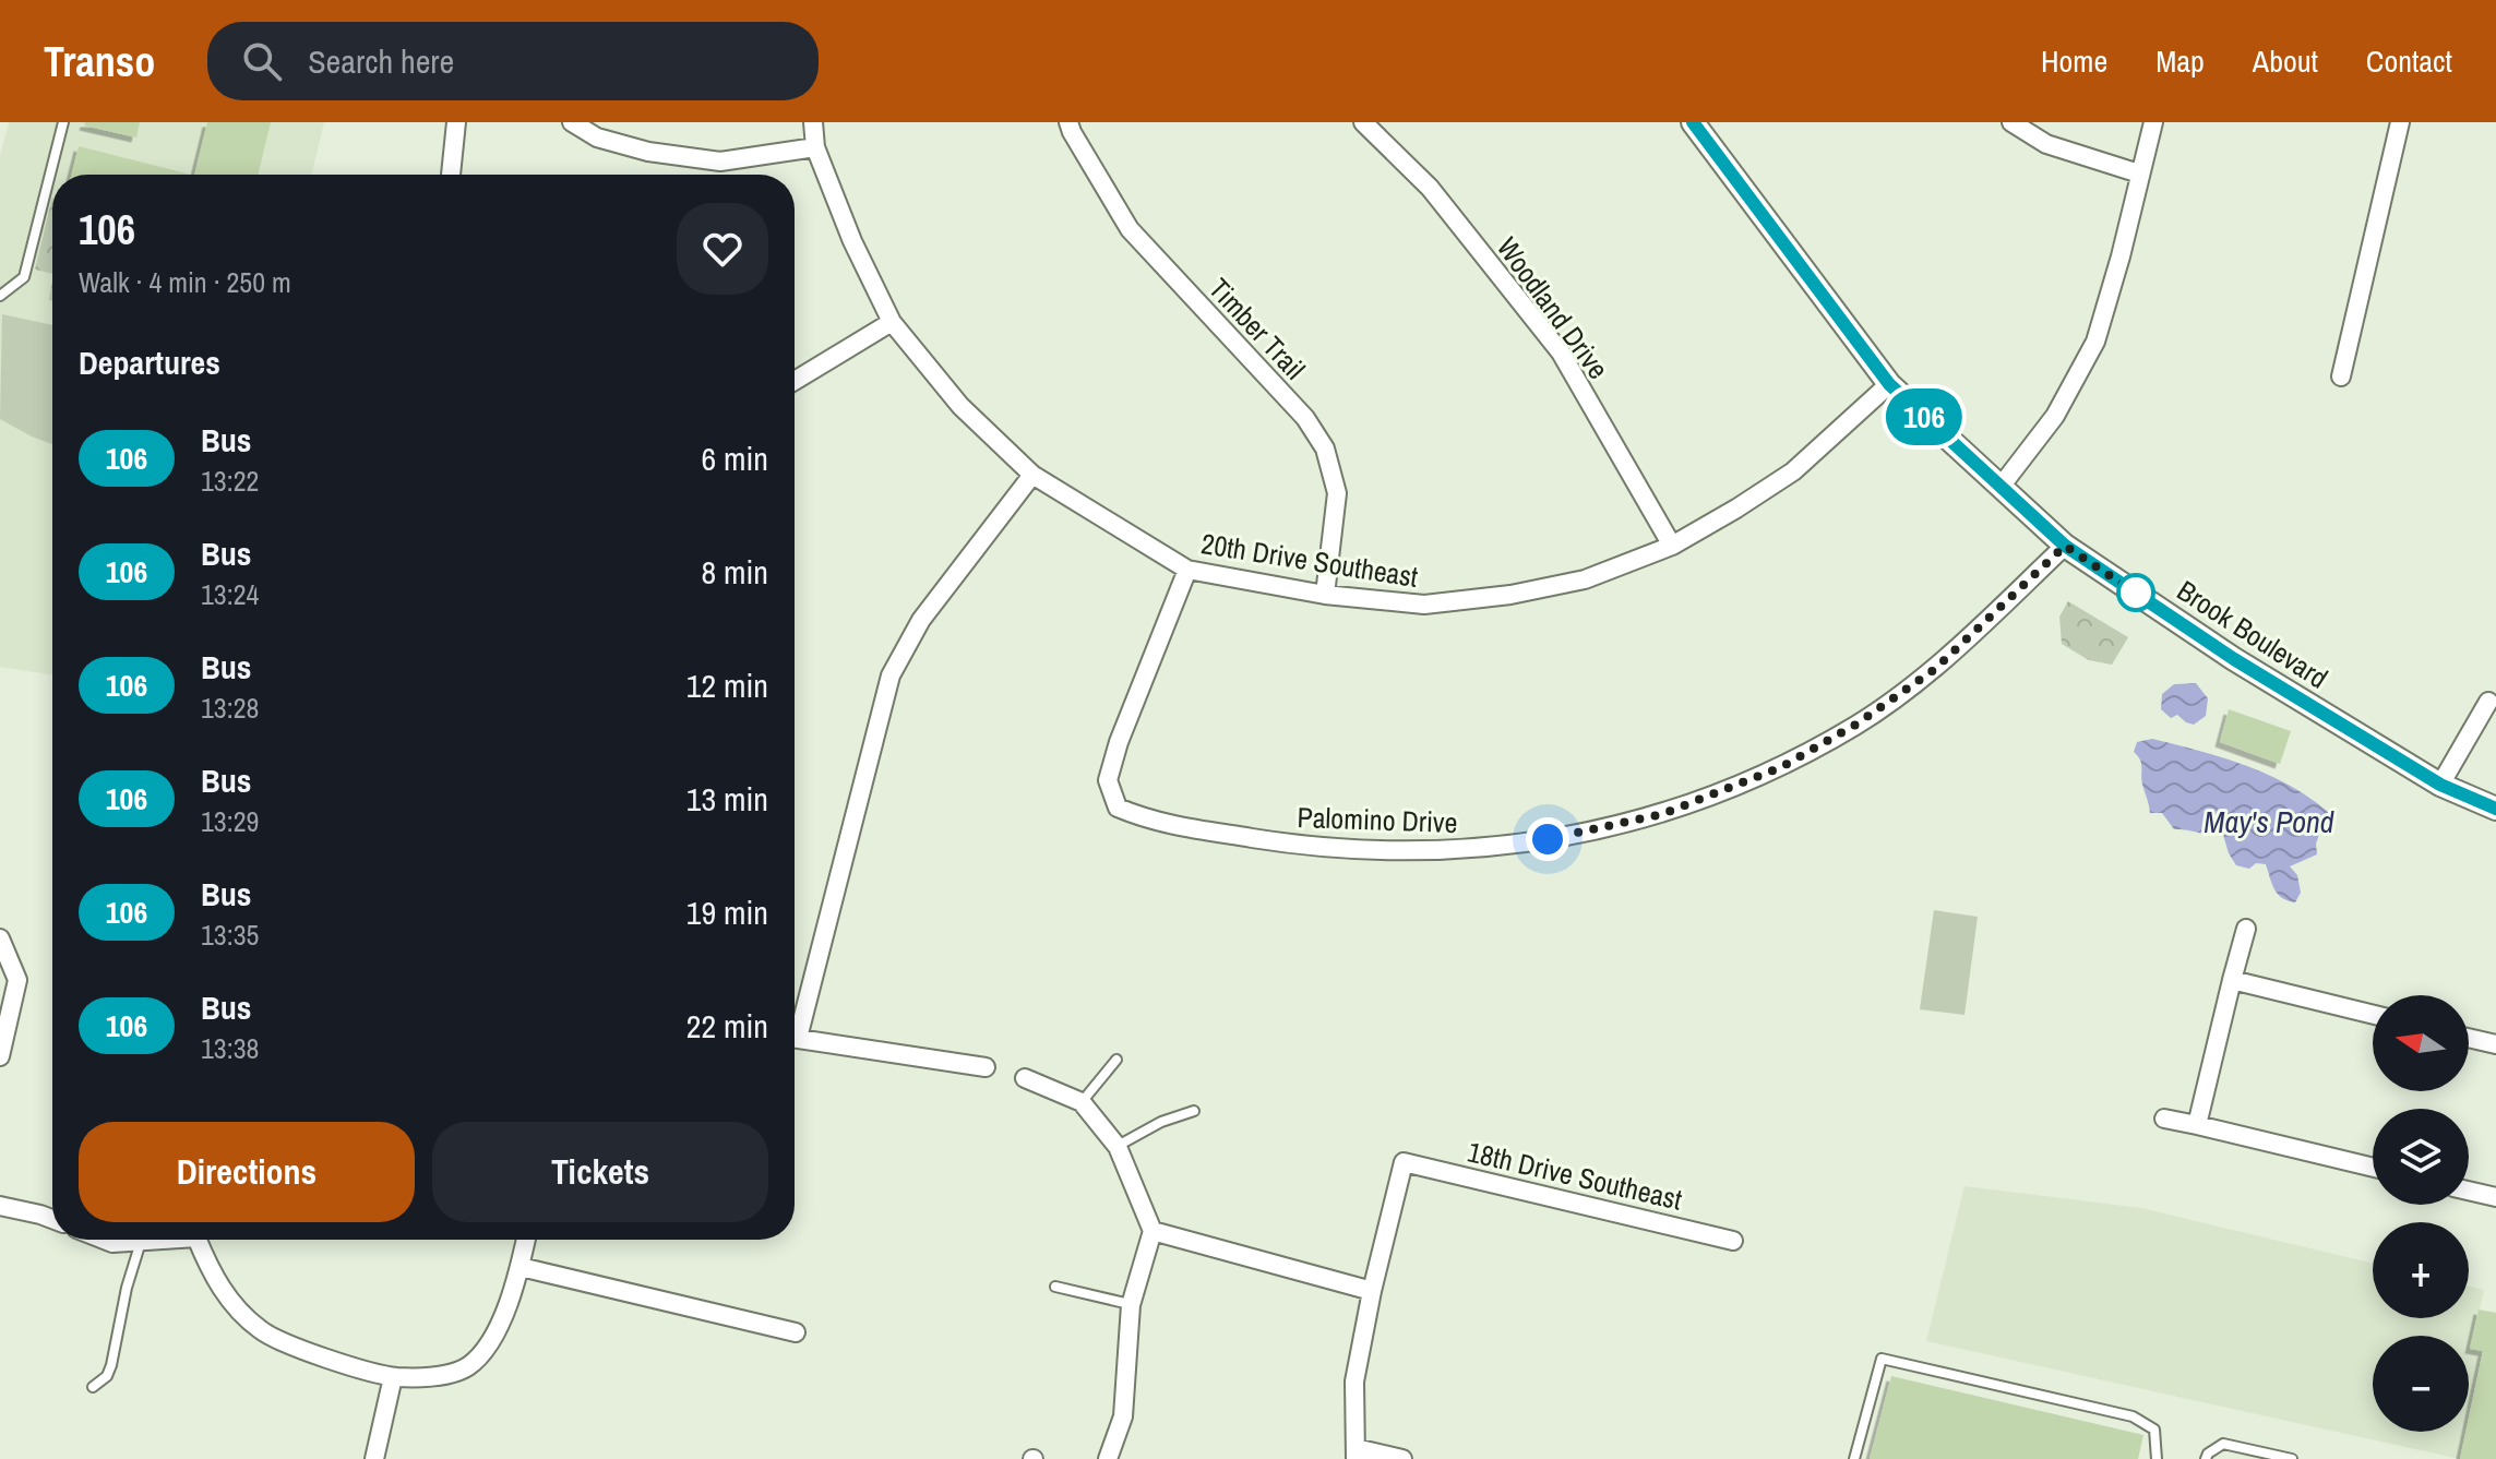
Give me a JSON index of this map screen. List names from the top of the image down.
{
  "streets": {
    "street": [
      "Woodland Drive",
      "Timber Trail",
      "20th Drive Southeast",
      "Brook Boulevard",
      "Palomino Drive",
      "18th Drive Southeast"
    ]
  },
  "crossings": [
    ["Woodland Drive", "20th Drive Southeast"],
    ["Timber Trail", "20th Drive Southeast"],
    ["20th Drive Southeast", "Brook Boulevard"],
    ["20th Drive Southeast", "Palomino Drive"],
    ["Brook Boulevard", "Palomino Drive"]
  ],
  "water": ["May's Pond"],
  "lines": ["bus line 106"],
  "north": "left",
  "page": {
    "header": "Transo",
    "search": "Search here",
    "nav": [
      "Home",
      "Map",
      "About",
      "Contact"
    ],
    "on_map": "106",
    "heading": [
      ["106", "Walk · 4 min · 250 m"],
      "Departures"
    ],
    "list": [
      {
        "mark": "106",
        "name": "Bus",
        "note": "13:22",
        "value": "6 min"
      },
      {
        "mark": "106",
        "name": "Bus",
        "note": "13:24",
        "value": "8 min"
      },
      {
        "mark": "106",
        "name": "Bus",
        "note": "13:28",
        "value": "12 min"
      },
      {
        "mark": "106",
        "name": "Bus",
        "note": "13:29",
        "value": "13 min"
      },
      {
        "mark": "106",
        "name": "Bus",
        "note": "13:35",
        "value": "19 min"
      },
      {
        "mark": "106",
        "name": "Bus",
        "note": "13:38",
        "value": "22 min"
      }
    ],
    "map_buttons": ["+", "−"],
    "buttons": ["Directions", "Tickets"]
  }
}
